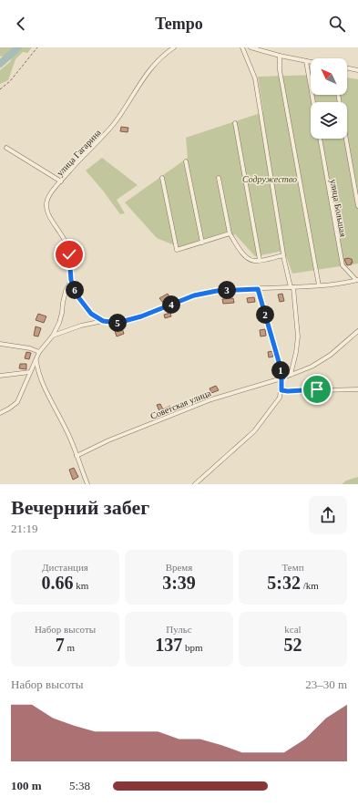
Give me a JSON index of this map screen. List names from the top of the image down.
{
  "streets": {
    "street": ["улица Гагарина", "улица Большая", "Советская улица"]
  },
  "parks": ["Содружество"],
  "north": "top left",
  "page": {
    "header": "Tempo",
    "pins": [
      "3",
      "6",
      "4",
      "2",
      "5",
      "1"
    ],
    "heading": ["Вечерний забег", "21:19"],
    "stats": [
      ["Дистанция", "0.66 km"],
      ["Время", "3:39"],
      ["Темп", "5:32 /km"],
      ["Набор высоты", "7 m"],
      ["Пульс", "137 bpm"],
      ["kcal", "52"]
    ],
    "chart": ["Набор высоты", "23–30 m"],
    "list": [
      {
        "name": "100 m",
        "note": "5:38"
      }
    ]
  }
}
